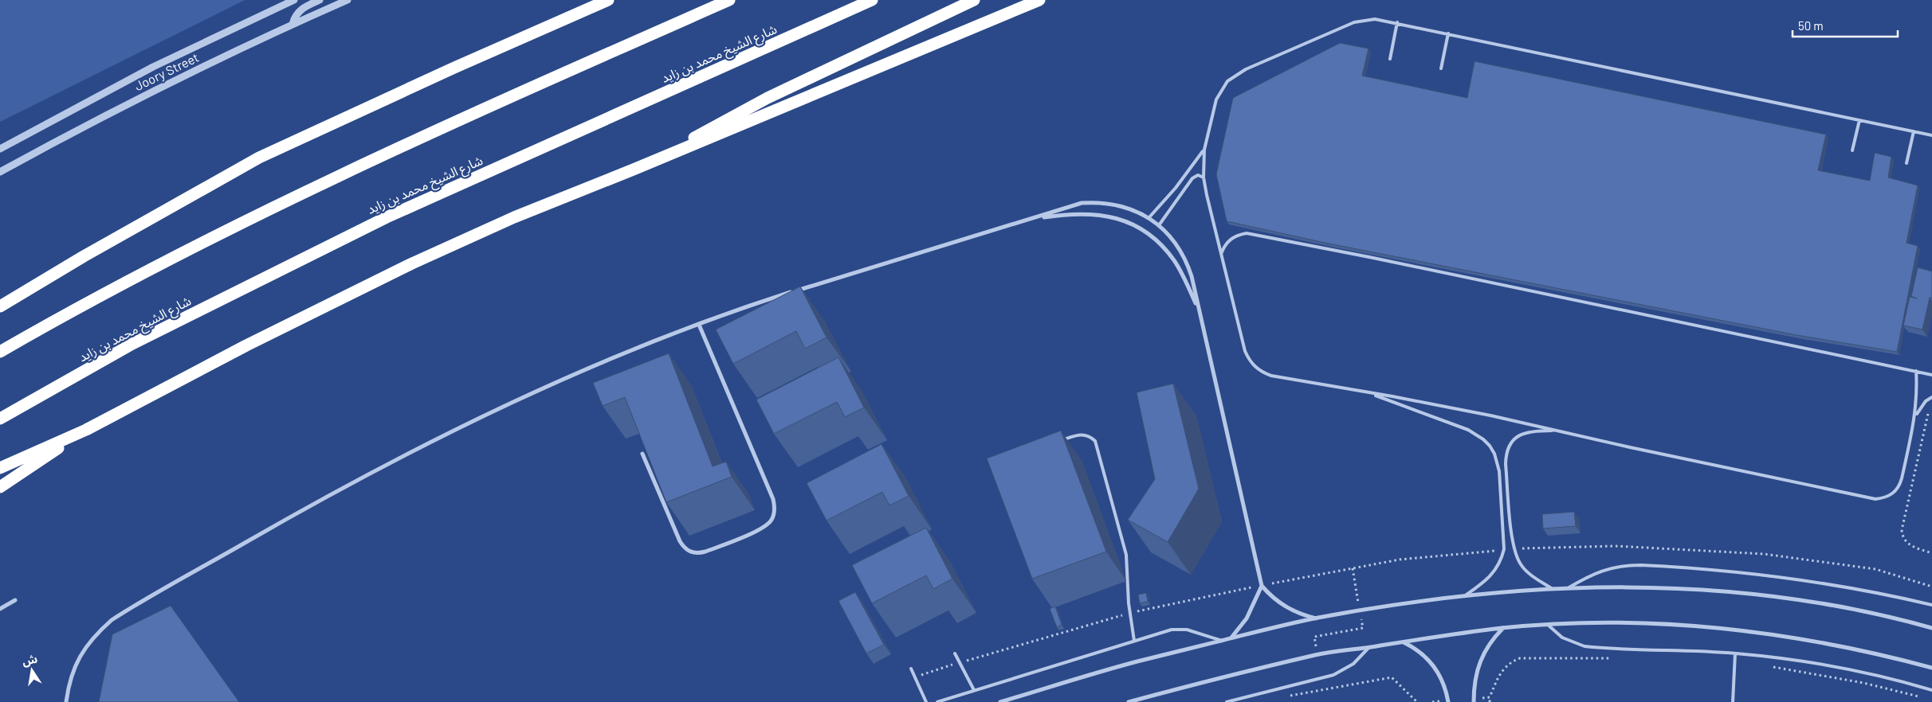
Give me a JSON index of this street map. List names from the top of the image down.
{
  "streets": {
    "highway": ["شارع الشيخ محمد بن زايد"],
    "street": ["Joory Street"]
  },
  "scale_bar": "50 m",
  "north": "top"
}
